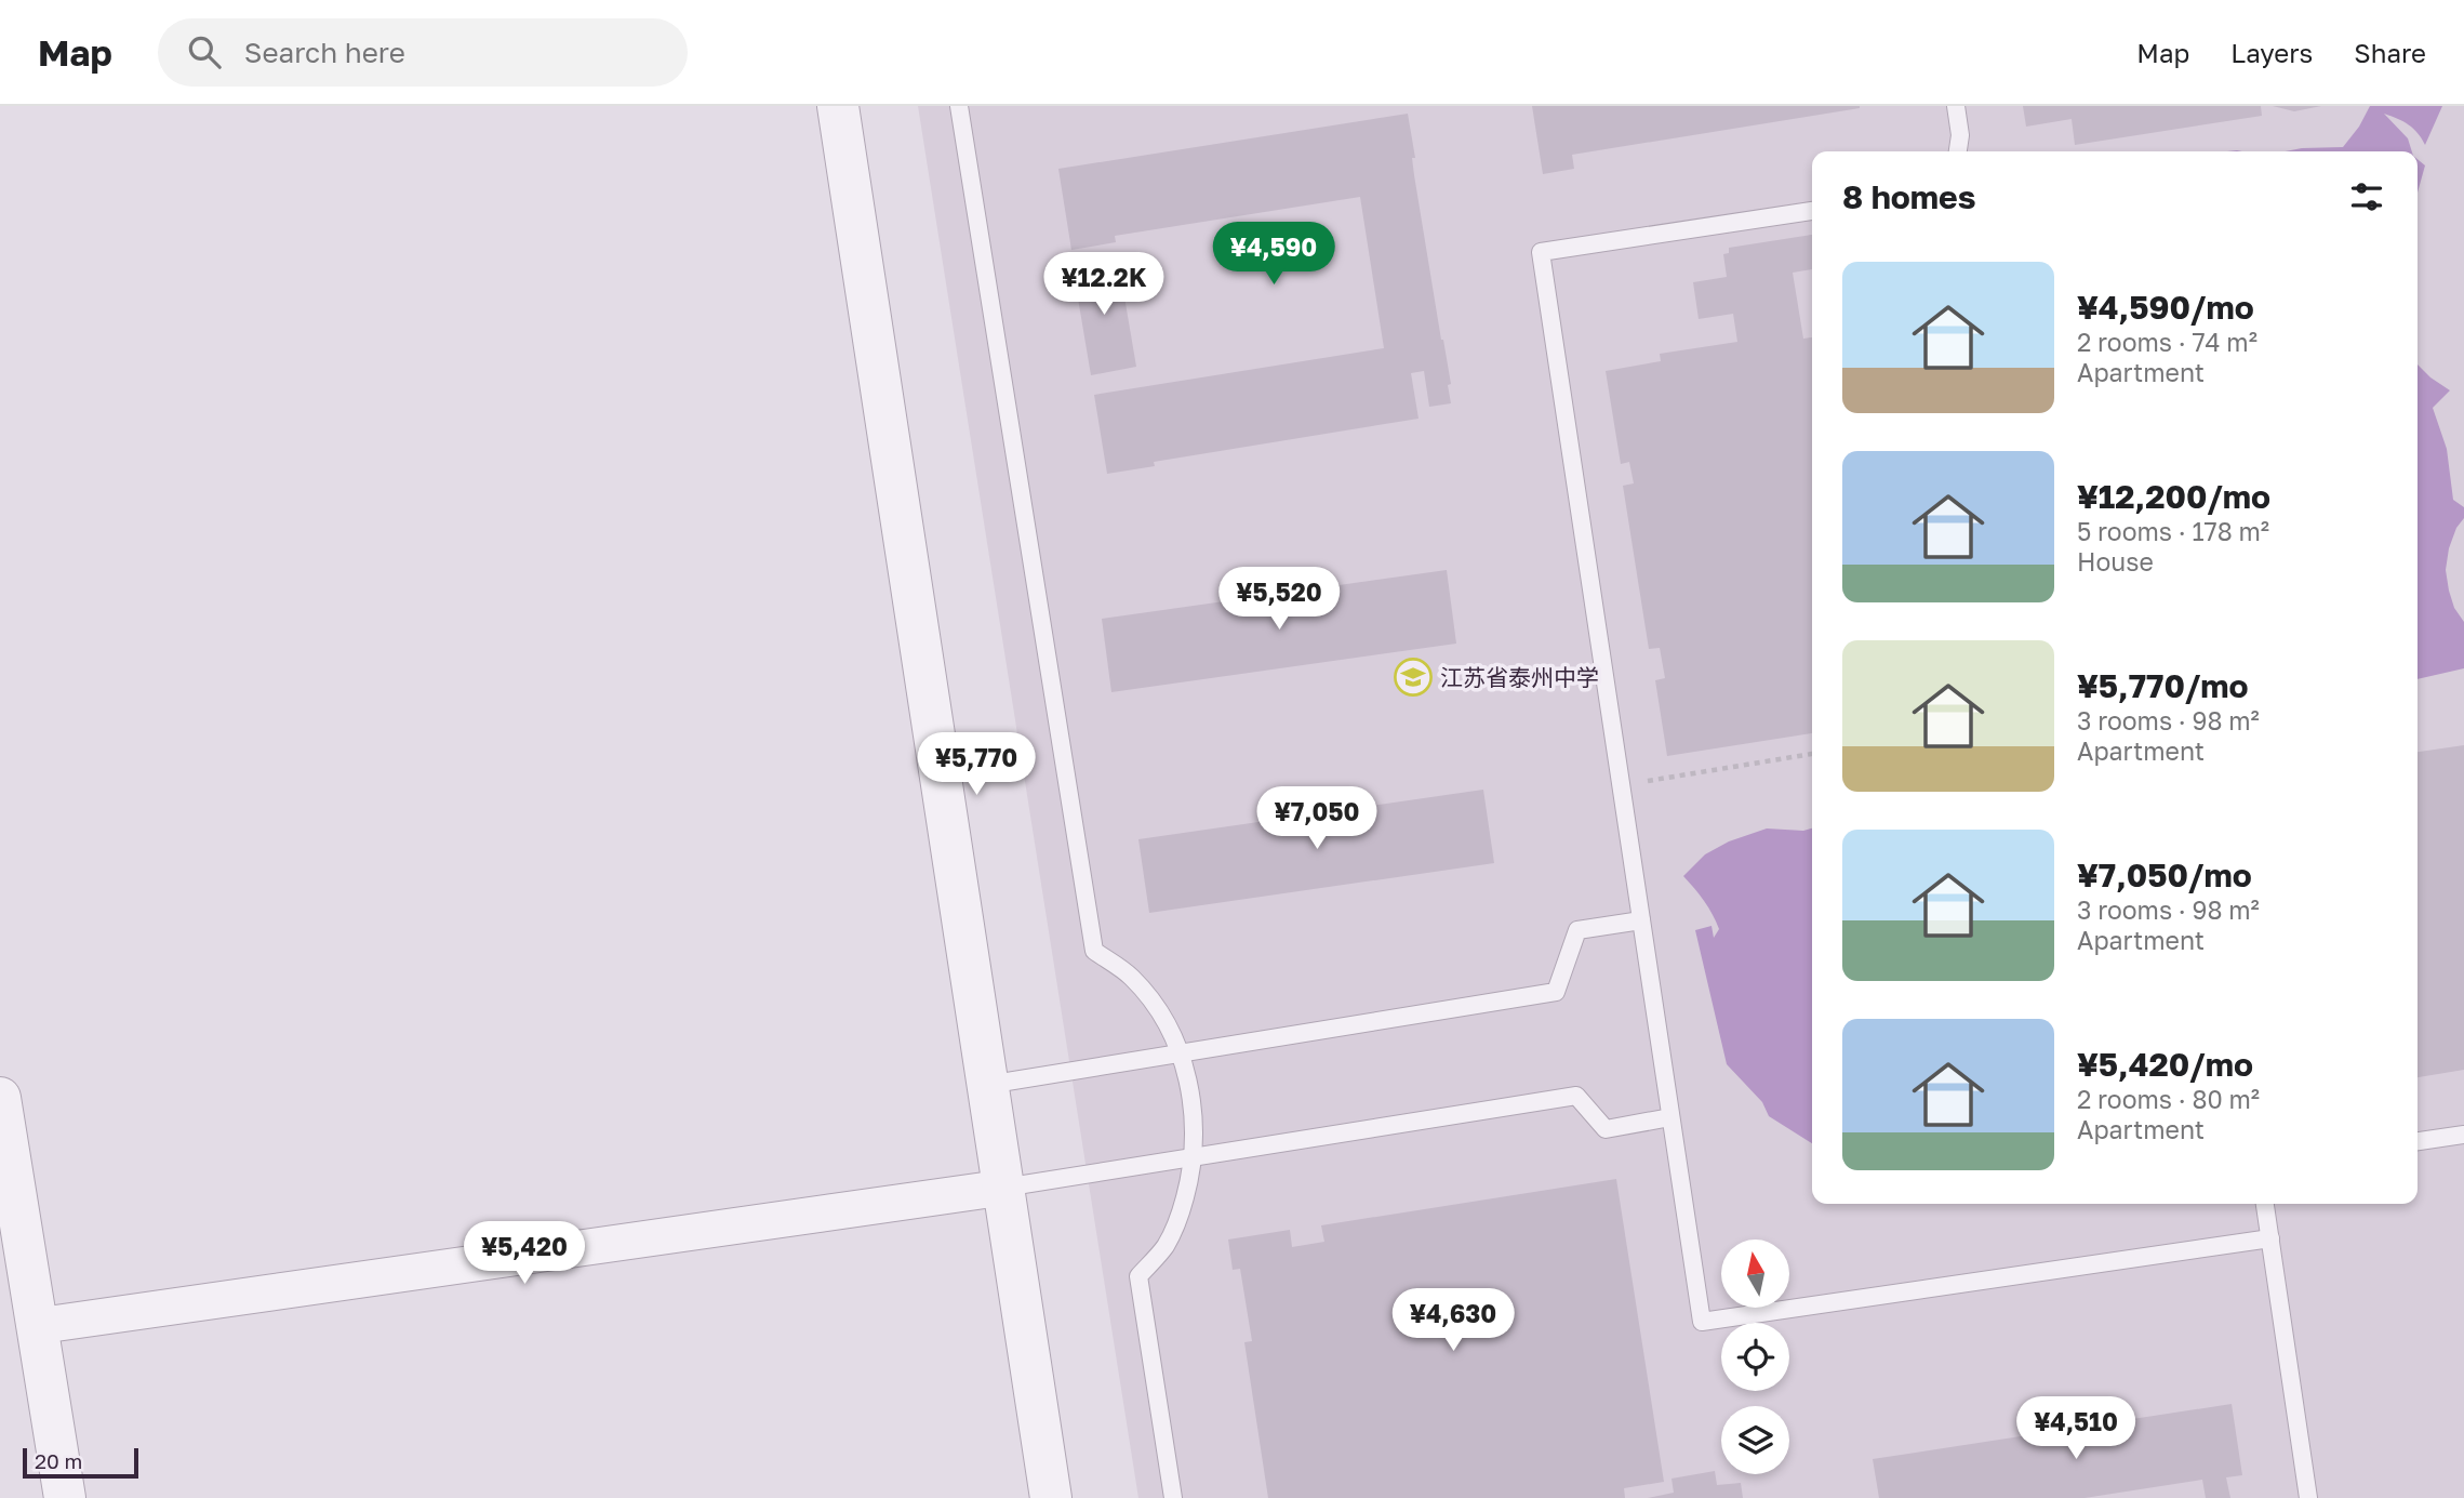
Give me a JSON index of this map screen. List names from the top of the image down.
{
  "places": {
    "school or university": ["江苏省泰州中学"]
  },
  "scale_bar": "20 m",
  "north": "top",
  "page": {
    "header": "Map",
    "search": "Search here",
    "nav": ["Map", "Layers", "Share"],
    "heading": "8 homes",
    "price": [
      "¥4,590",
      "¥12.2K",
      "¥5,520",
      "¥5,770",
      "¥7,050",
      "¥5,420",
      "¥4,630",
      "¥4,510"
    ],
    "list": [
      {
        "name": "¥4,590/mo",
        "note": "2 rooms · 74 m² · Apartment"
      },
      {
        "name": "¥12,200/mo",
        "note": "5 rooms · 178 m² · House"
      },
      {
        "name": "¥5,770/mo",
        "note": "3 rooms · 98 m² · Apartment"
      },
      {
        "name": "¥7,050/mo",
        "note": "3 rooms · 98 m² · Apartment"
      },
      {
        "name": "¥5,420/mo",
        "note": "2 rooms · 80 m² · Apartment"
      }
    ],
    "scale": "20 m"
  }
}
